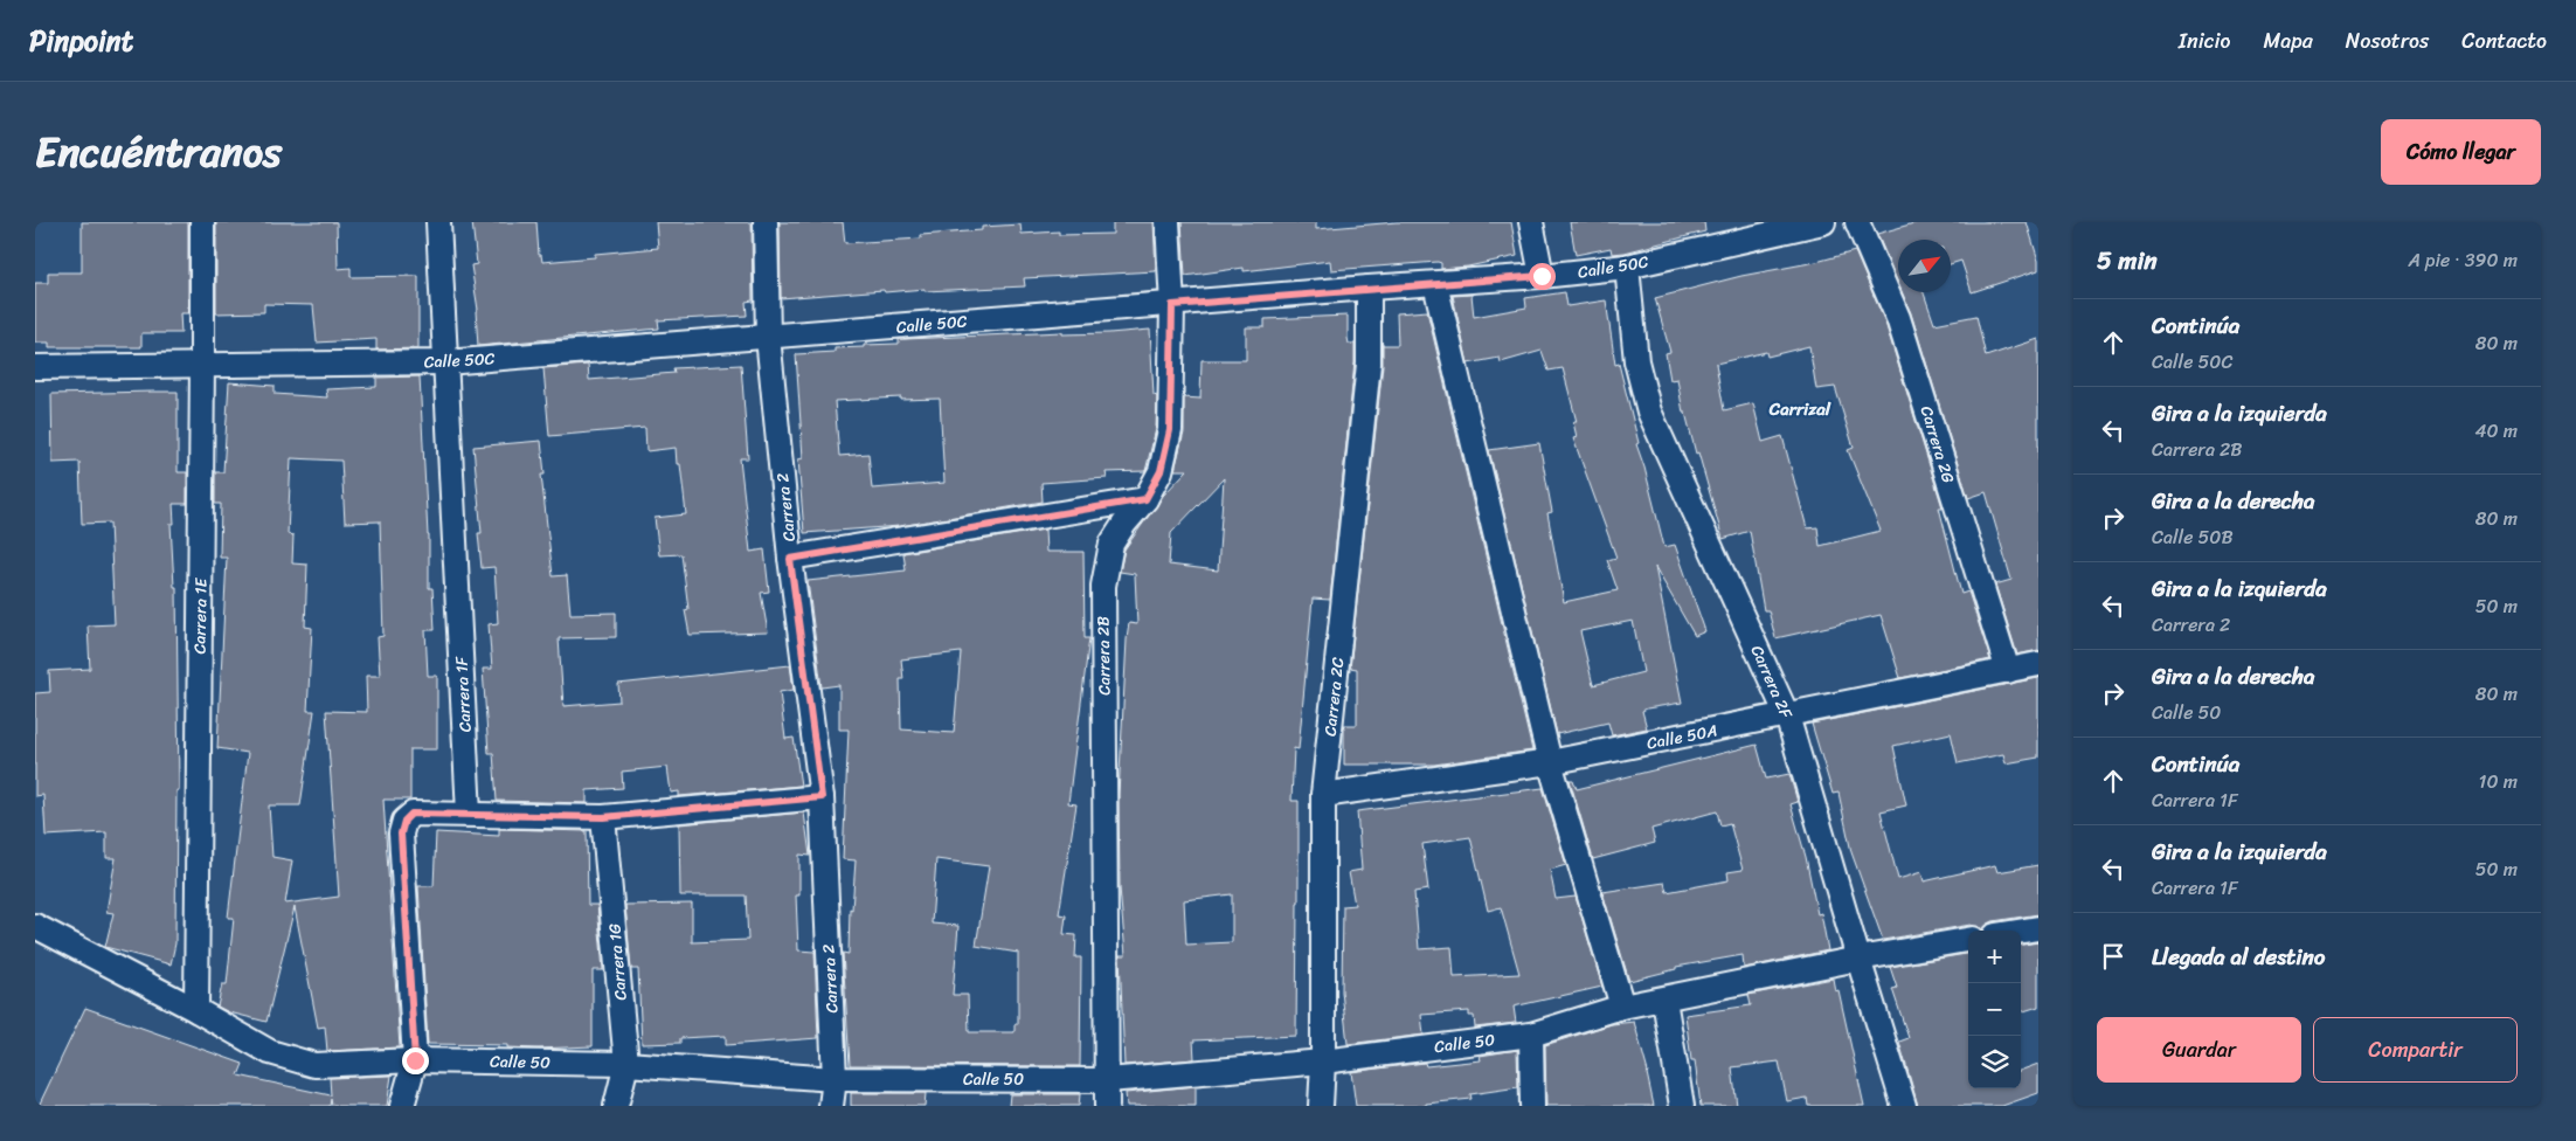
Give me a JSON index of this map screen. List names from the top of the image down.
{
  "streets": {
    "street": [
      "Calle 50C",
      "Carrera 2G",
      "Carrera 2",
      "Carrera 1E",
      "Carrera 2B",
      "Carrera 2F",
      "Carrera 1F",
      "Carrera 2C",
      "Calle 50A",
      "Carrera 1G",
      "Calle 50"
    ]
  },
  "crossings": [
    ["Calle 50C", "Carrera 2"],
    ["Calle 50C", "Carrera 1E"],
    ["Calle 50C", "Carrera 2B"],
    ["Calle 50C", "Carrera 2F"],
    ["Calle 50C", "Carrera 1F"],
    ["Calle 50C", "Carrera 2C"],
    ["Carrera 2G", "Calle 50A"],
    ["Carrera 2", "Calle 50"],
    ["Carrera 1E", "Calle 50"],
    ["Carrera 2B", "Calle 50"],
    ["Carrera 2F", "Calle 50A"],
    ["Carrera 2F", "Calle 50"],
    ["Carrera 2C", "Calle 50A"],
    ["Carrera 2C", "Calle 50"],
    ["Carrera 1G", "Calle 50"]
  ],
  "districts": ["Carrizal"],
  "north": "top right",
  "page": {
    "header": "Pinpoint",
    "nav": [
      "Inicio",
      "Mapa",
      "Nosotros",
      "Contacto"
    ],
    "title": "Encuéntranos",
    "buttons": [
      "Cómo llegar",
      ["Guardar", "Compartir"]
    ],
    "heading": ["5 min", "A pie · 390 m"],
    "list": [
      ["Continúa", "Calle 50C", "80 m"],
      ["Gira a la izquierda", "Carrera 2B", "40 m"],
      ["Gira a la derecha", "Calle 50B", "80 m"],
      ["Gira a la izquierda", "Carrera 2", "50 m"],
      ["Gira a la derecha", "Calle 50", "80 m"],
      ["Continúa", "Carrera 1F", "10 m"],
      ["Gira a la izquierda", "Carrera 1F", "50 m"],
      "Llegada al destino"
    ],
    "map_buttons": ["+", "−"]
  }
}
